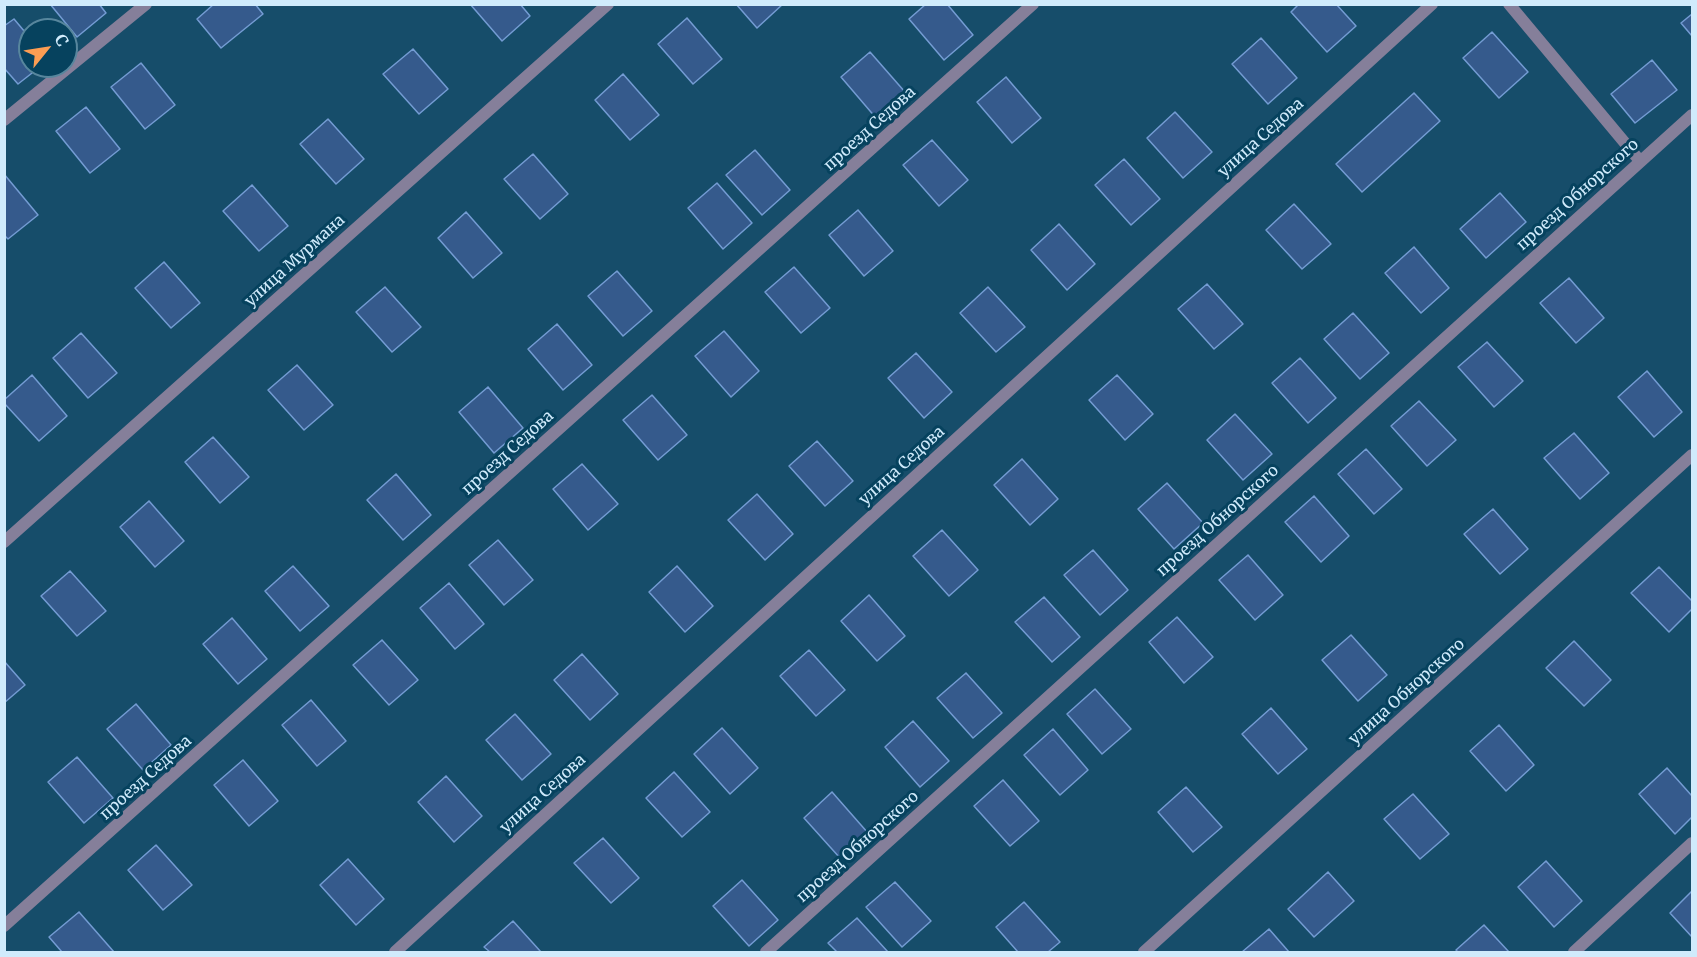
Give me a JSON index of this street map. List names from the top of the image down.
{
  "streets": {
    "street": [
      "проезд Седова",
      "улица Седова",
      "проезд Обнорского",
      "улица Мурмана",
      "улица Обнорского"
    ]
  },
  "north": "top right"
}
